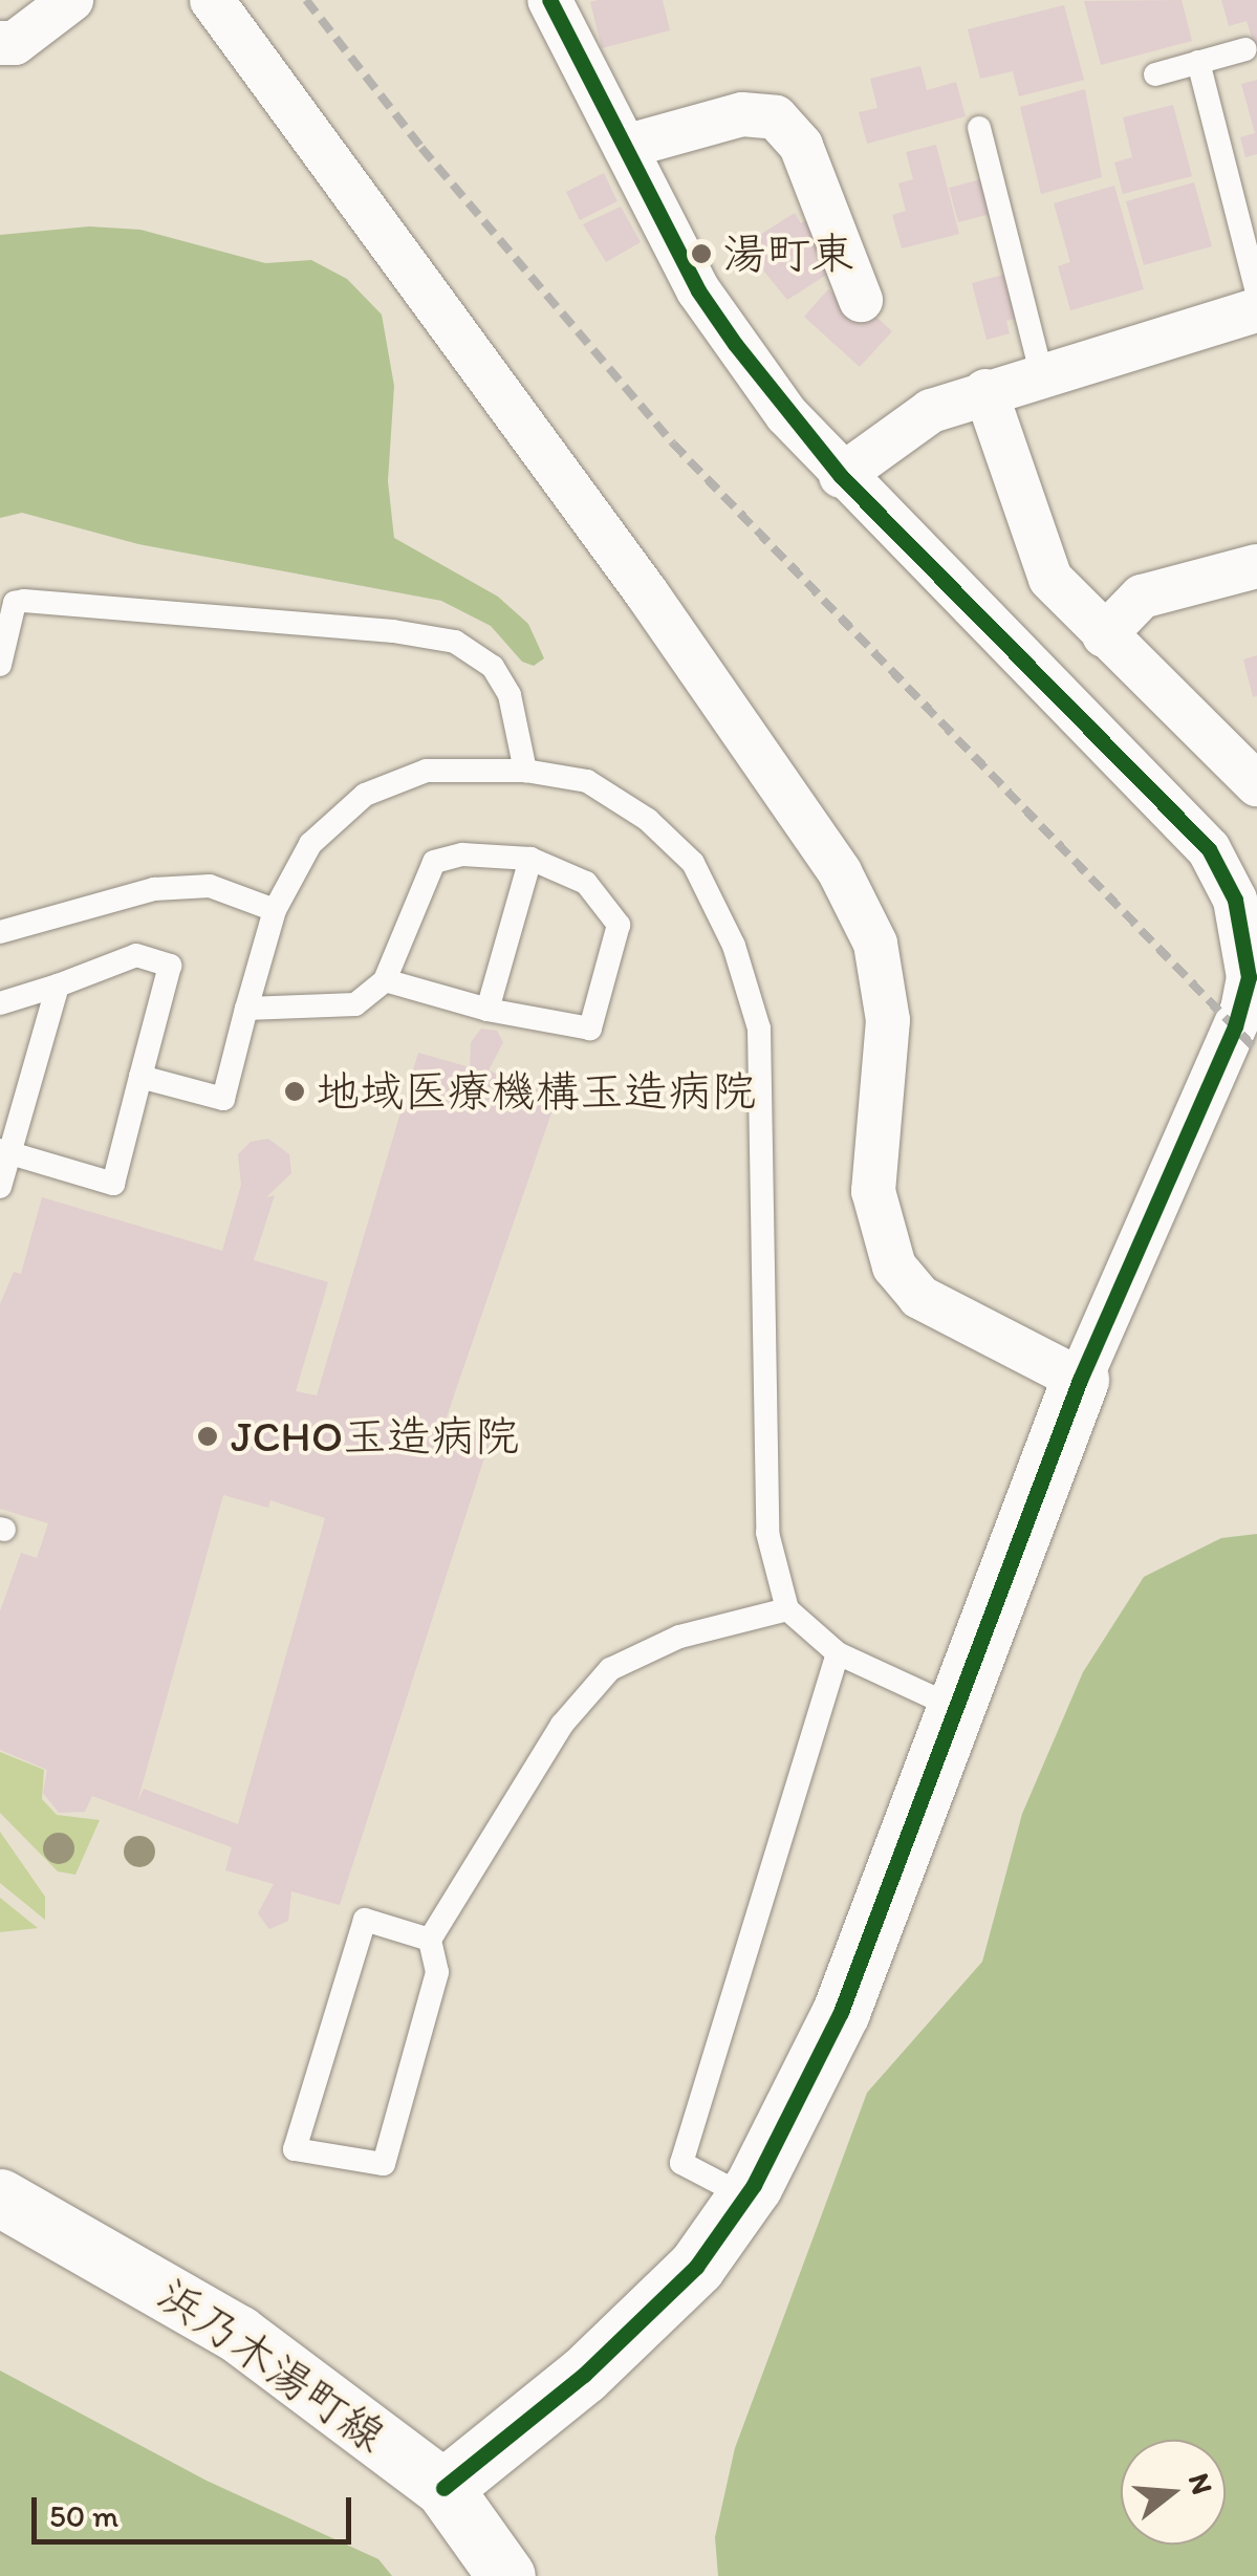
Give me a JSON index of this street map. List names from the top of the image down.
{
  "streets": {
    "street": ["浜乃木湯町線"]
  },
  "places": ["湯町東", "地域医療機構玉造病院", "JCHO玉造病院"],
  "scale_bar": "50 m",
  "north": "right"
}
